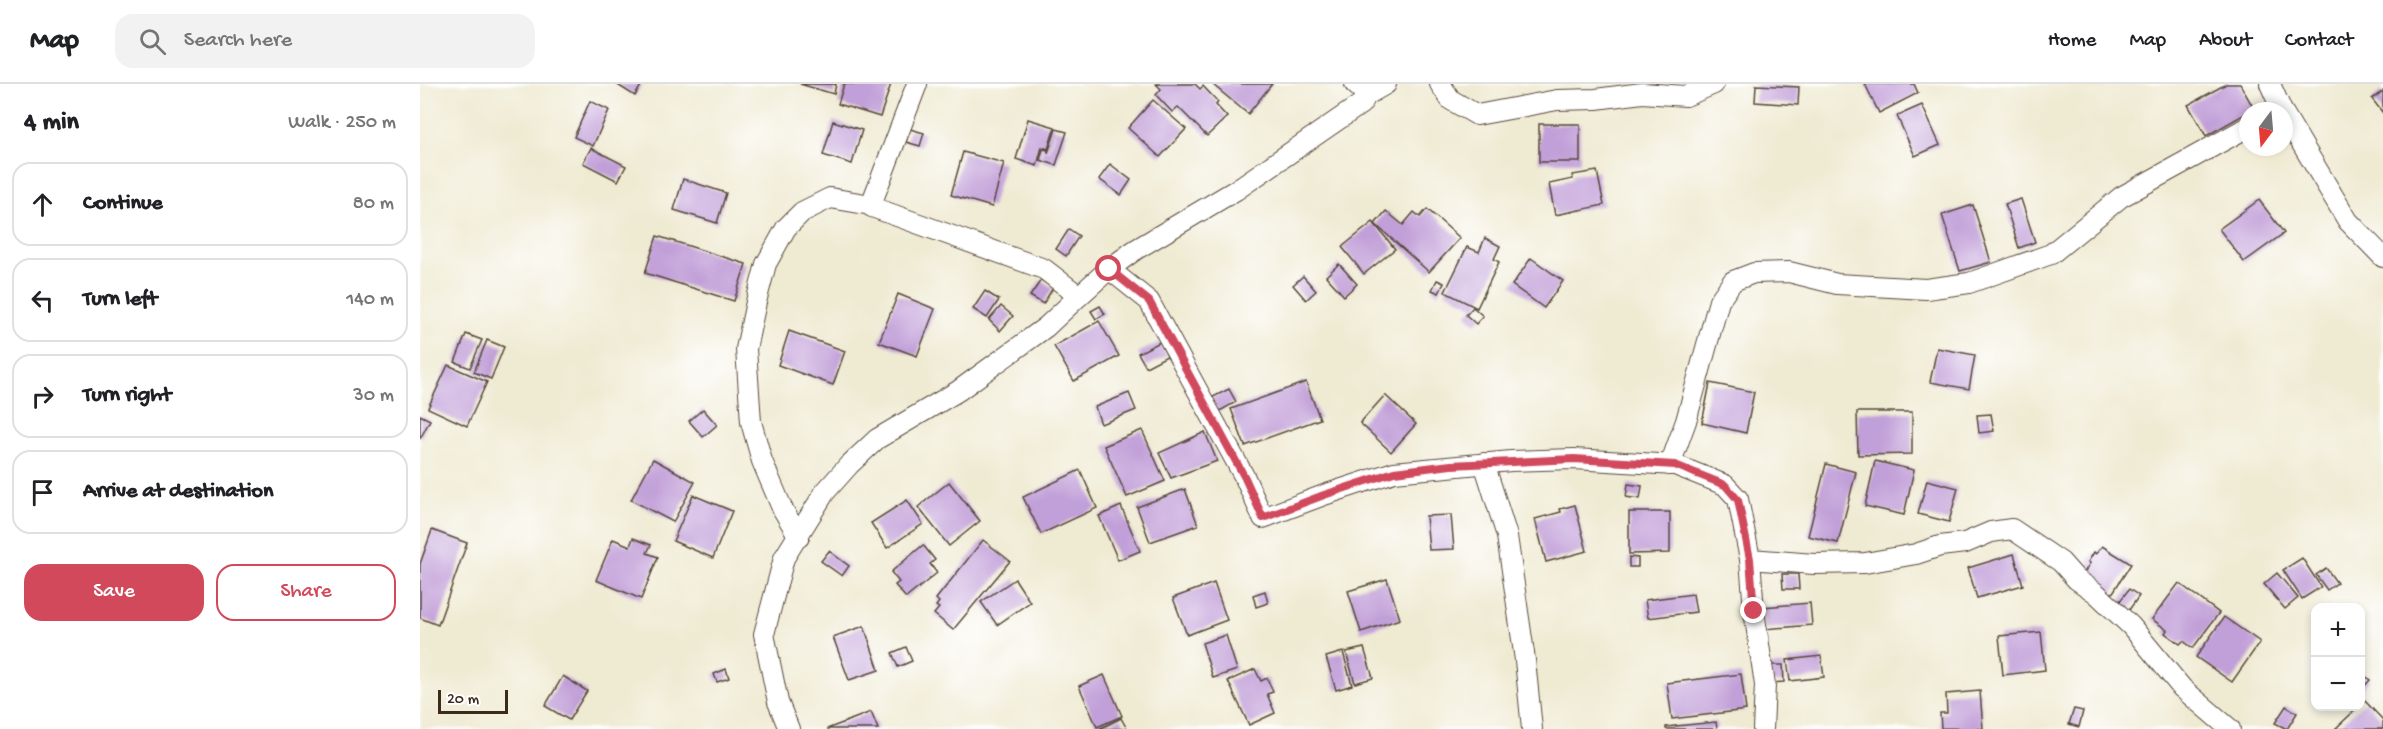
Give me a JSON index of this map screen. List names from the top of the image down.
{
  "scale_bar": "20 m",
  "north": "bottom",
  "page": {
    "header": "Map",
    "search": "Search here",
    "nav": [
      "Home",
      "Map",
      "About",
      "Contact"
    ],
    "heading": ["4 min", "Walk · 250 m"],
    "list": [
      ["Continue", "80 m"],
      ["Turn left", "140 m"],
      ["Turn right", "30 m"],
      "Arrive at destination"
    ],
    "buttons": ["Save", "Share"],
    "map_buttons": ["+", "−"],
    "scale": "20 m"
  }
}
